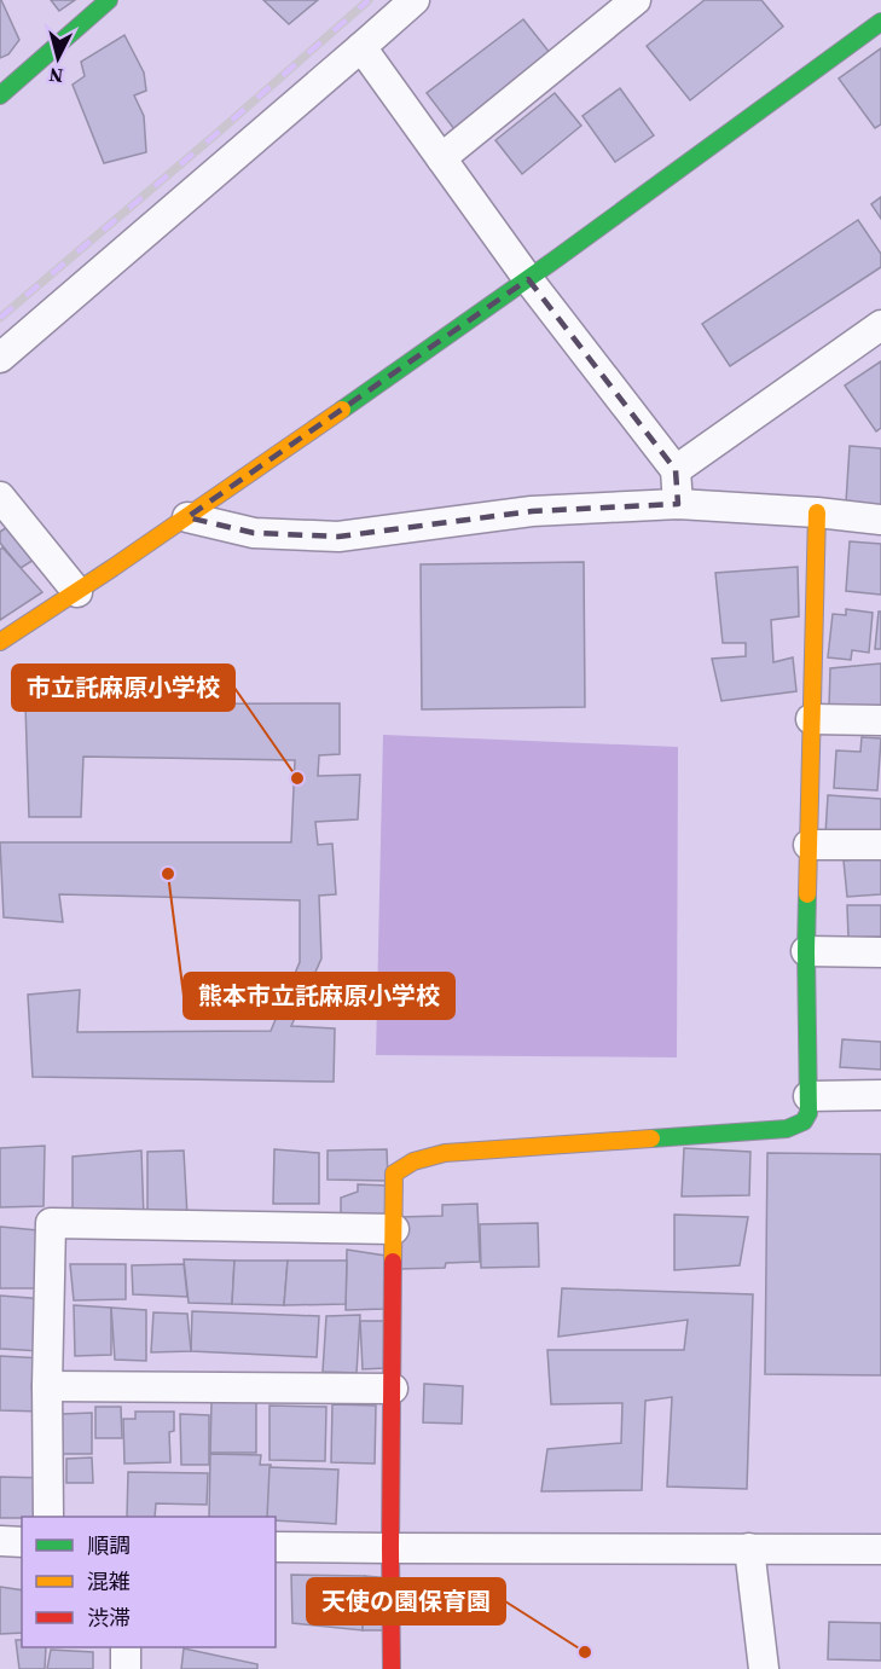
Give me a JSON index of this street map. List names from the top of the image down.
{
  "places": ["市立託麻原小学校", "熊本市立託麻原小学校", "天使の園保育園"],
  "legend": ["順調", "混雑", "渋滞"],
  "north": "bottom"
}
